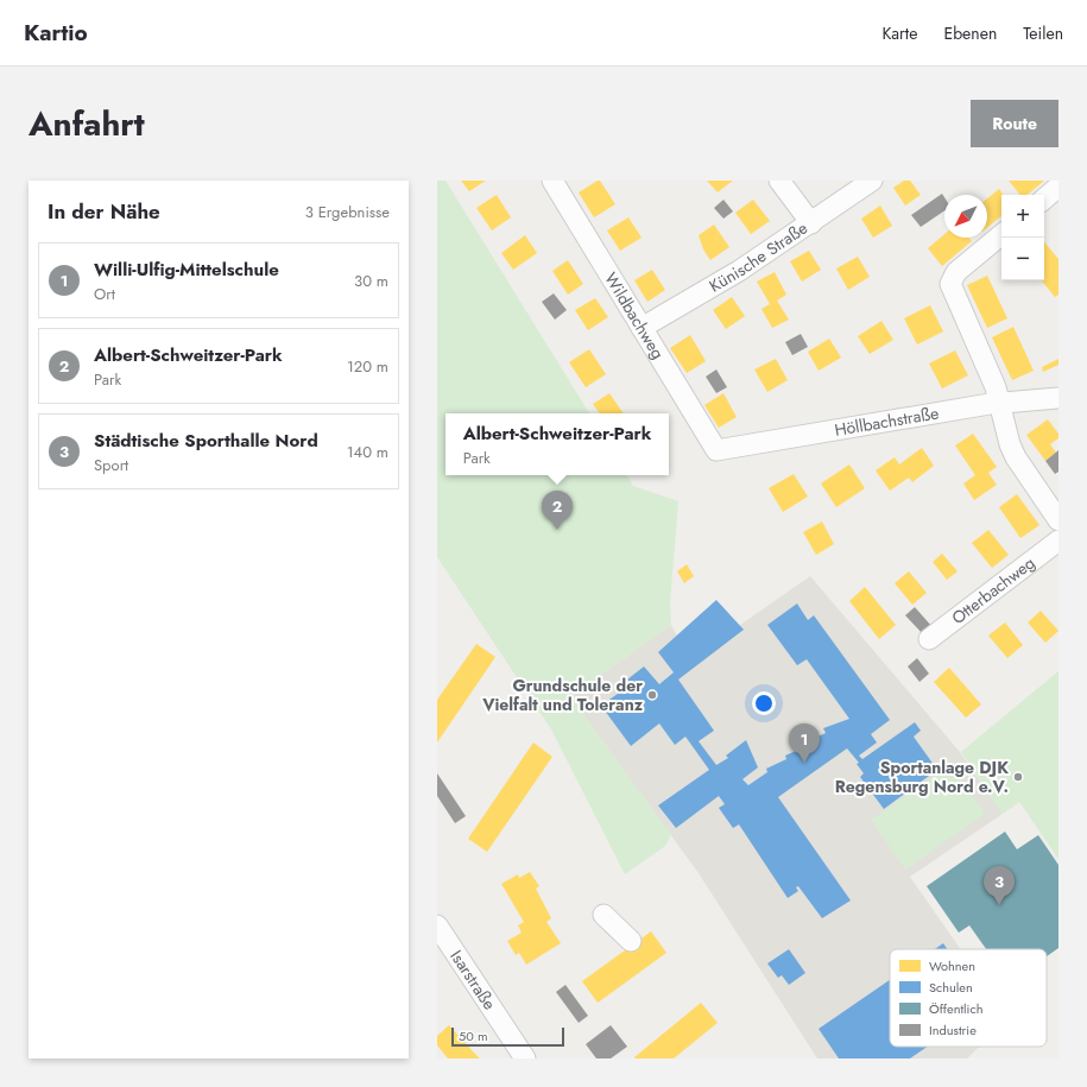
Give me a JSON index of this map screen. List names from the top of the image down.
{
  "streets": {
    "street": [
      "Künische Straße",
      "Wildbachweg",
      "Höllbachstraße",
      "Otterbachweg",
      "Isarstraße"
    ]
  },
  "crossings": [
    ["Künische Straße", "Wildbachweg"],
    ["Wildbachweg", "Höllbachstraße"]
  ],
  "places": ["Grundschule der Vielfalt und Toleranz", "Sportanlage DJK Regensburg Nord e.V."],
  "legend": [
    "Wohnen",
    "Schulen",
    "Öffentlich",
    "Industrie"
  ],
  "scale_bar": "50 m",
  "north": "bottom left",
  "page": {
    "header": "Kartio",
    "nav": ["Karte", "Ebenen", "Teilen"],
    "title": "Anfahrt",
    "buttons": "Route",
    "heading": ["In der Nähe", "3 Ergebnisse"],
    "map_buttons": ["+", "−"],
    "list": [
      {
        "mark": "1",
        "name": "Willi-Ulfig-Mittelschule",
        "note": "Ort",
        "value": "30 m"
      },
      {
        "mark": "2",
        "name": "Albert-Schweitzer-Park",
        "note": "Park",
        "value": "120 m"
      },
      {
        "mark": "3",
        "name": "Städtische Sporthalle Nord",
        "note": "Sport",
        "value": "140 m"
      }
    ],
    "popup": ["Albert-Schweitzer-Park", "Park"],
    "pins": ["2", "1", "3"],
    "scale": "50 m"
  }
}
